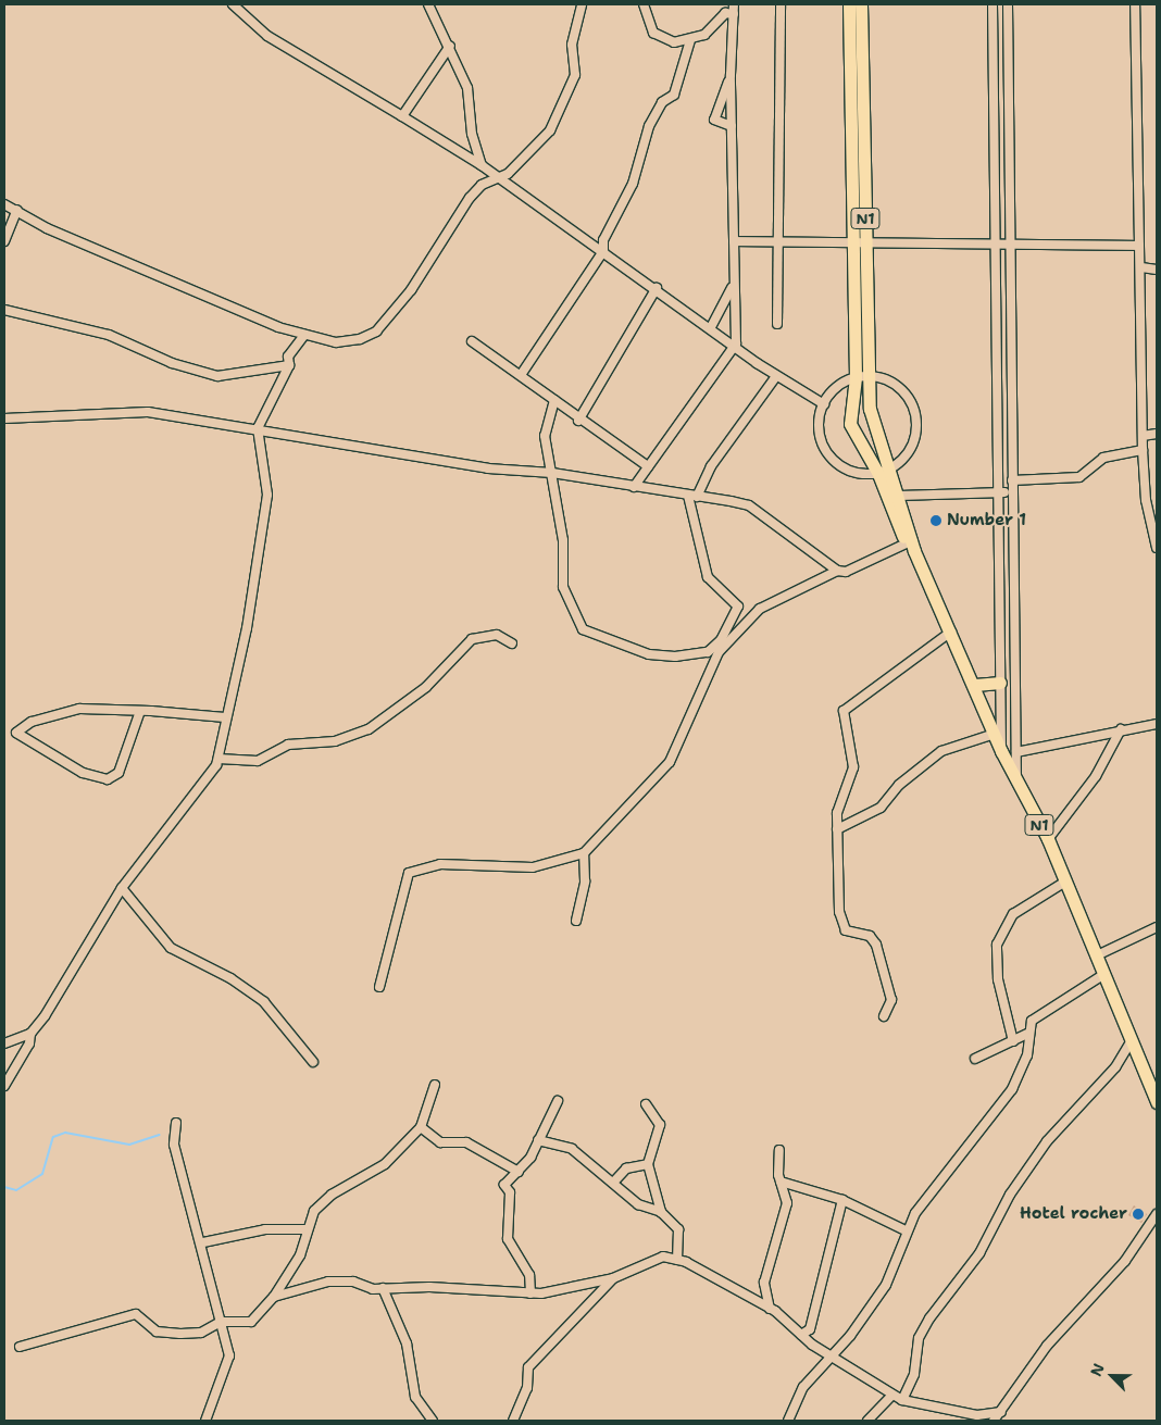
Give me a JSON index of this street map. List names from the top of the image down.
{
  "streets": {
    "highway": ["N1"]
  },
  "places": ["Number 1", "Hotel rocher"],
  "north": "top left"
}
